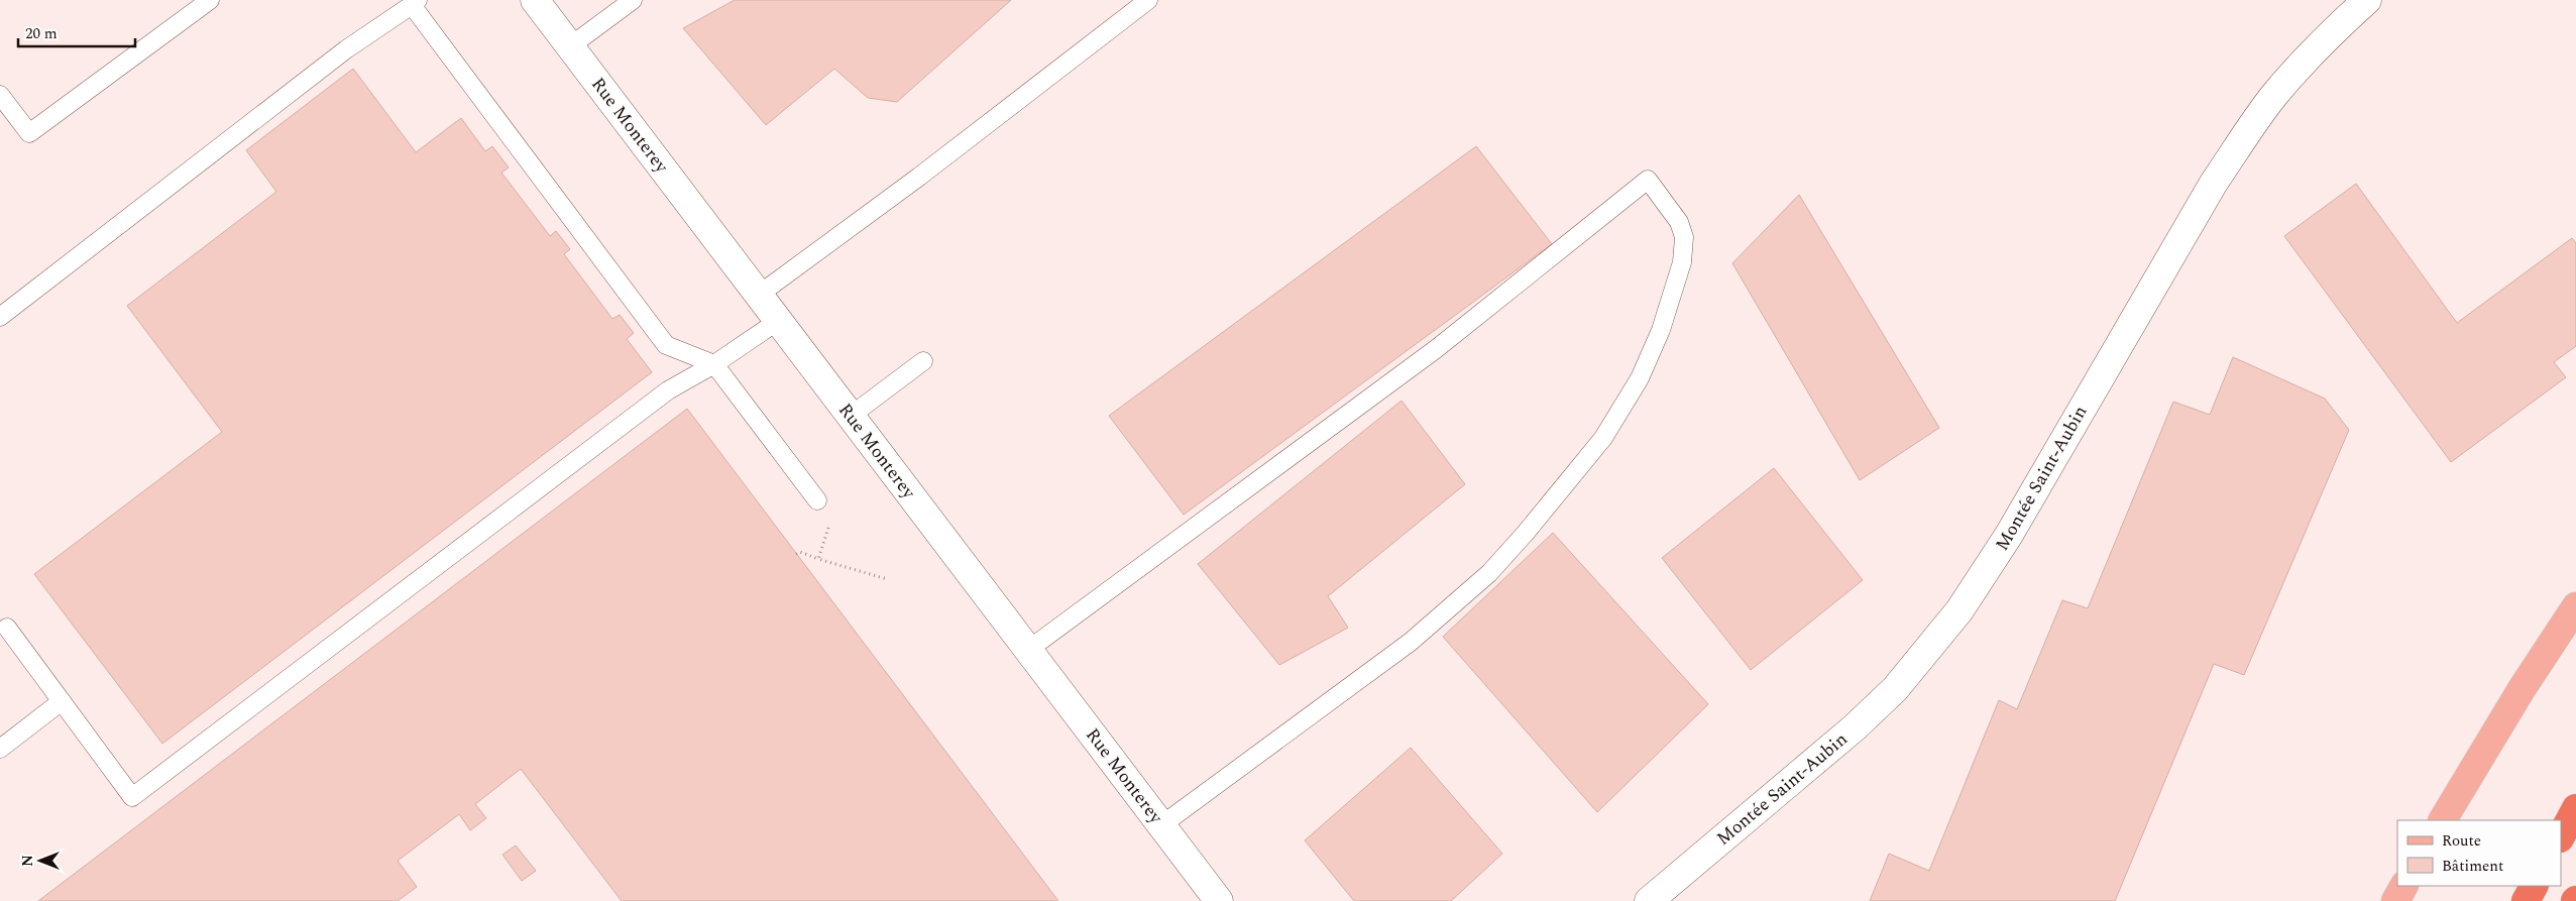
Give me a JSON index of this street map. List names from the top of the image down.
{
  "streets": {
    "street": ["Rue Monterey", "Montée Saint-Aubin"]
  },
  "legend": ["Route", "Bâtiment"],
  "scale_bar": "20 m",
  "north": "left"
}
